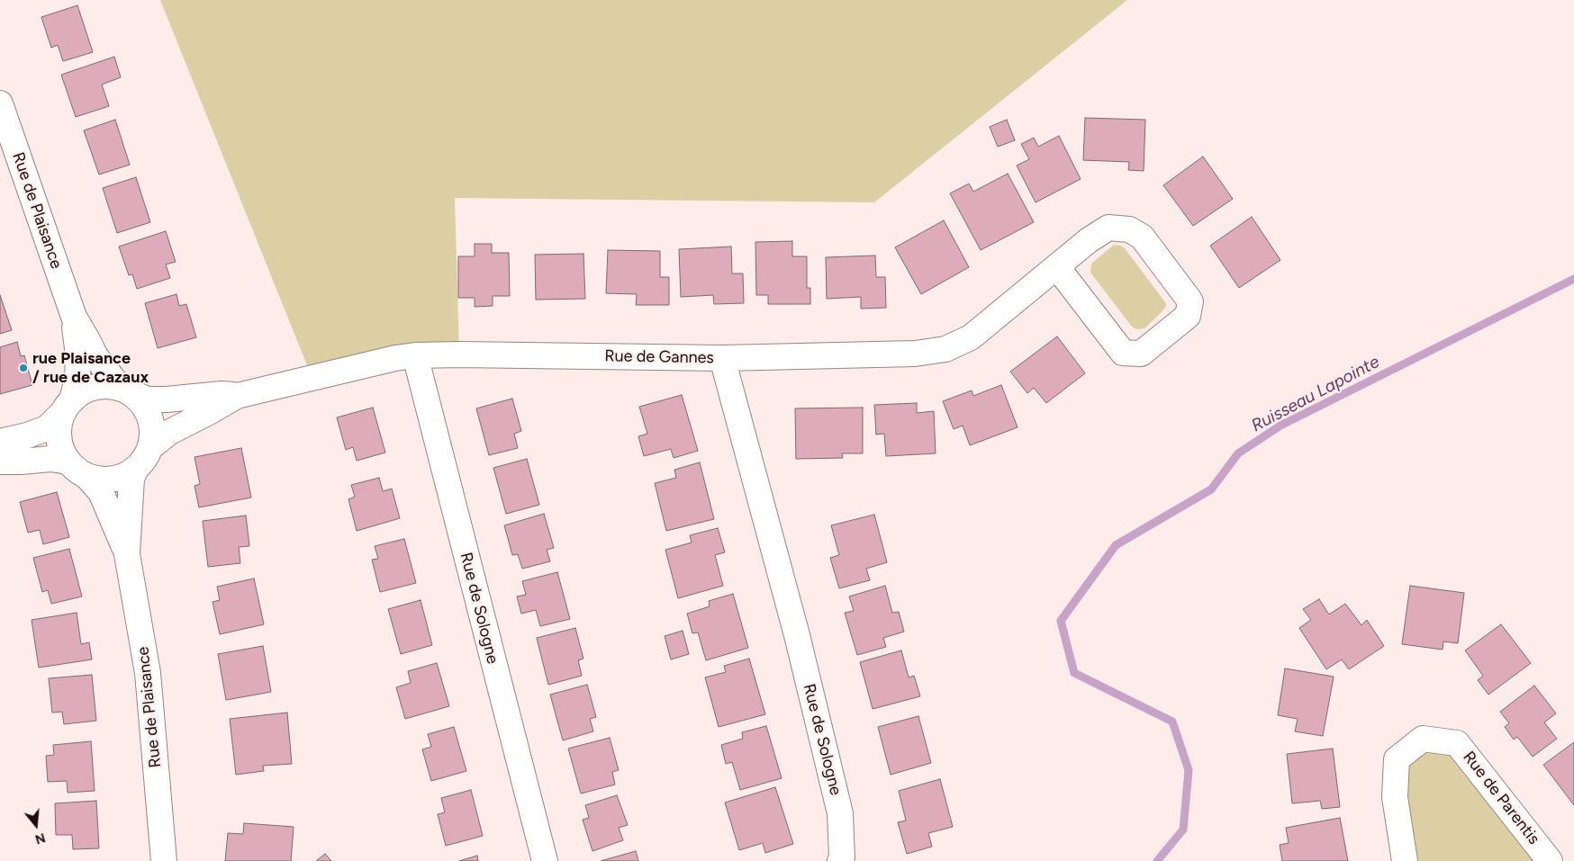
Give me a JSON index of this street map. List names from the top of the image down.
{
  "streets": {
    "street": [
      "Rue de Plaisance",
      "Rue de Gannes",
      "Rue de Sologne",
      "Rue de Parentis"
    ]
  },
  "crossings": [
    ["Rue de Plaisance", "Rue de Gannes"],
    ["Rue de Gannes", "Rue de Sologne"]
  ],
  "water": ["Ruisseau Lapointe"],
  "places": ["rue Plaisance / rue de Cazaux"],
  "north": "bottom"
}
